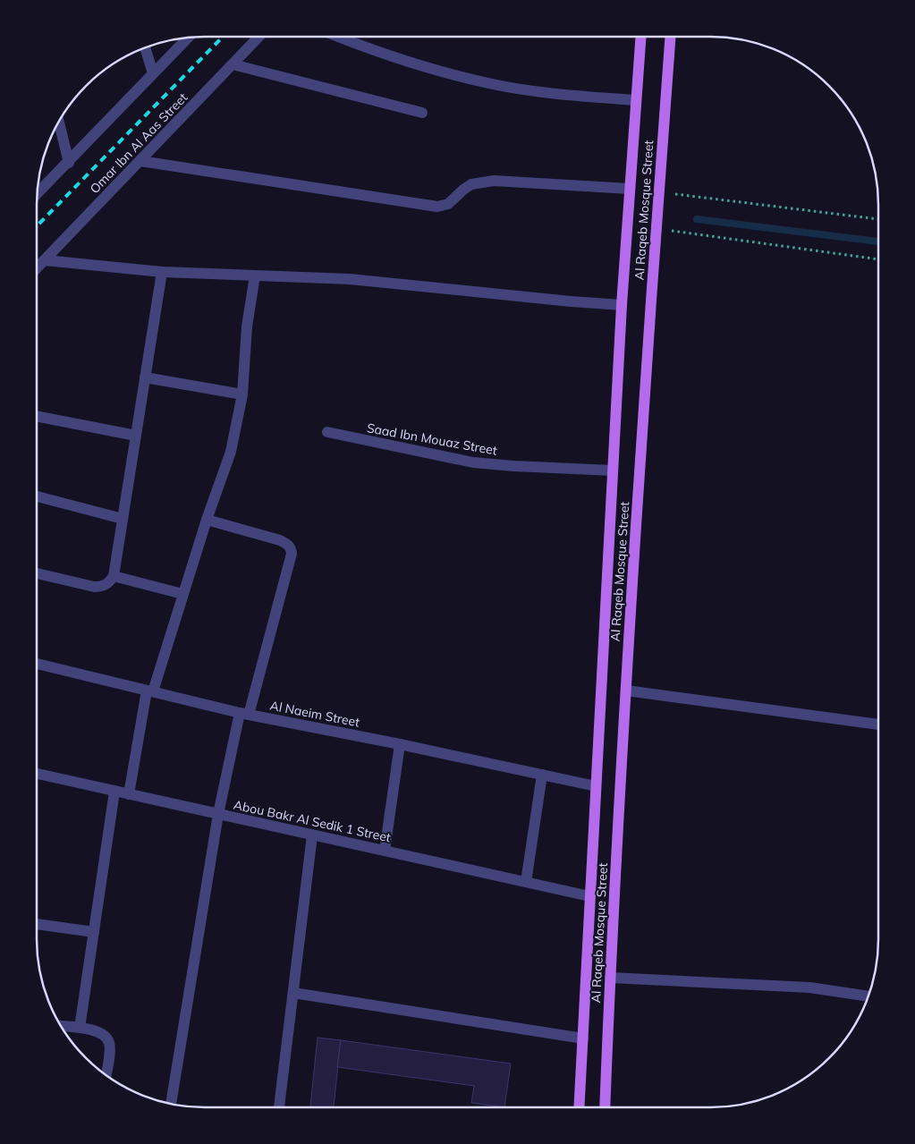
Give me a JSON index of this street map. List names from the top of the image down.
{
  "streets": {
    "main road": ["Al Raqeb Mosque Street"],
    "street": [
      "Omar Ibn Al Aas Street",
      "Saad Ibn Mouaz Street",
      "Al Naeim Street",
      "Abou Bakr Al Sedik 1 Street"
    ]
  },
  "crossings": [
    ["Al Raqeb Mosque Street", "Saad Ibn Mouaz Street"],
    ["Al Raqeb Mosque Street", "Al Naeim Street"],
    ["Al Raqeb Mosque Street", "Abou Bakr Al Sedik 1 Street"]
  ]
}
